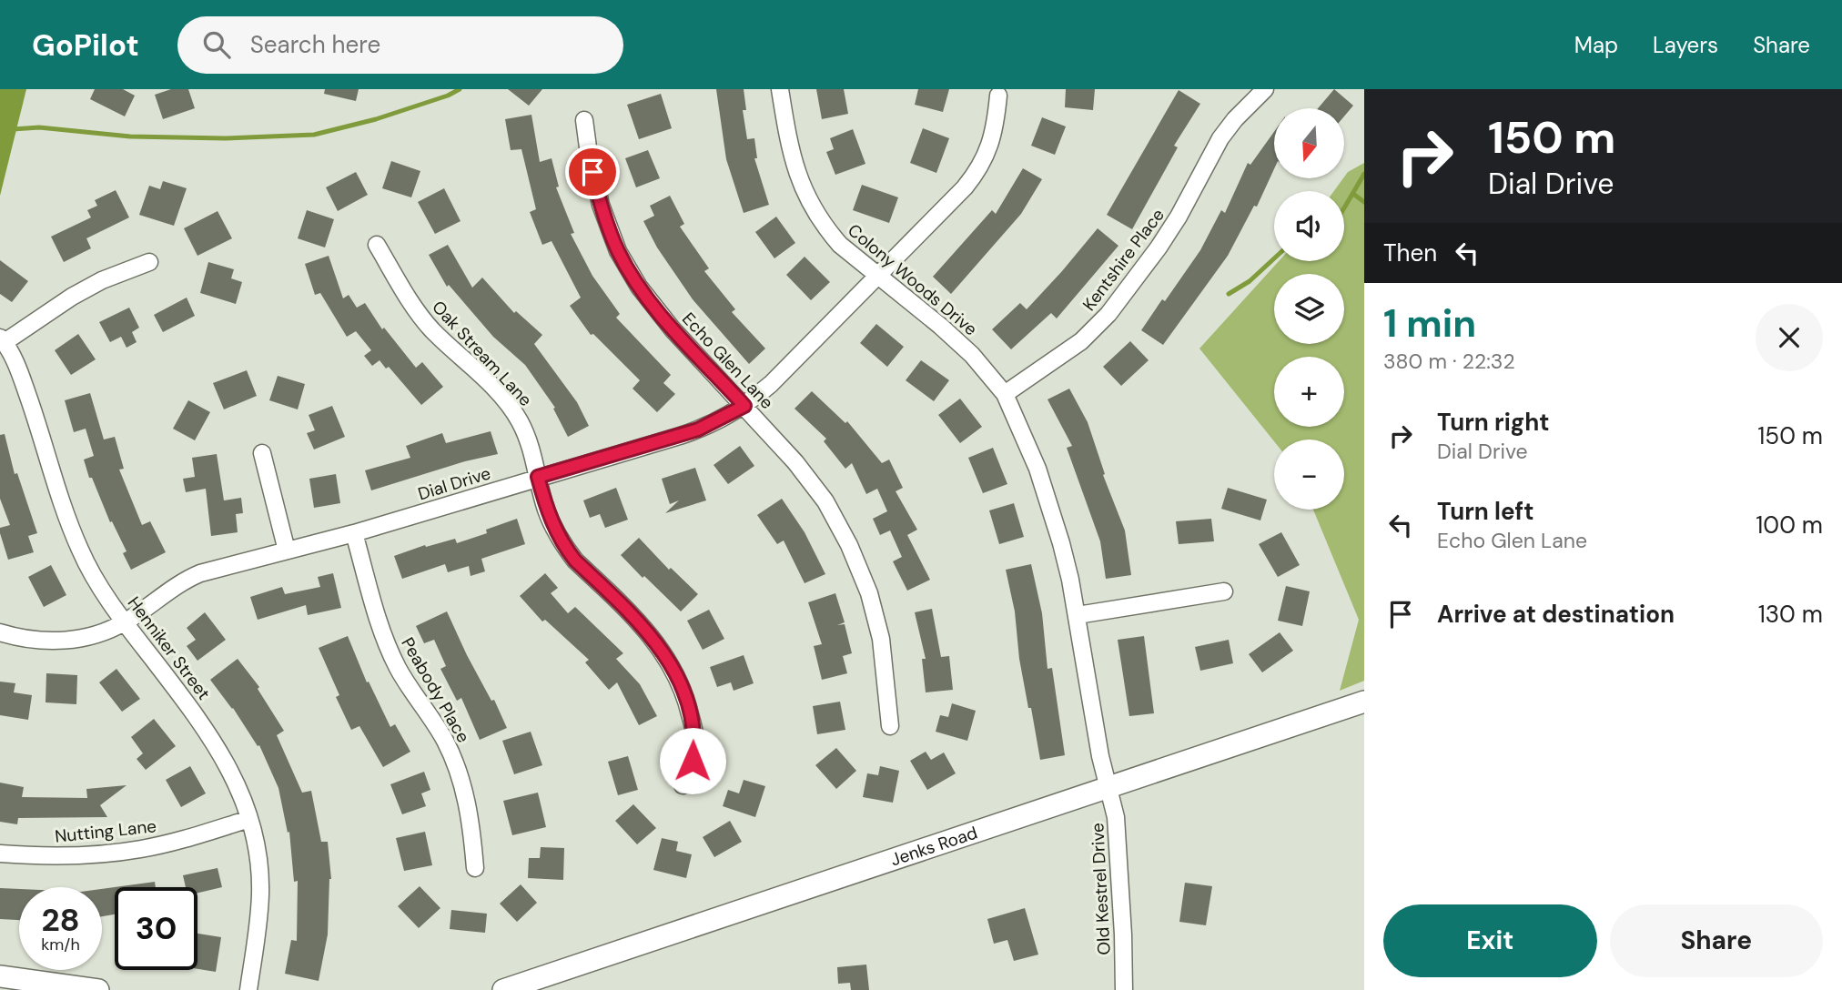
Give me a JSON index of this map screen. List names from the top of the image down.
{
  "streets": {
    "street": [
      "Kentshire Place",
      "Colony Woods Drive",
      "Oak Stream Lane",
      "Echo Glen Lane",
      "Dial Drive",
      "Henniker Street",
      "Peabody Place",
      "Nutting Lane",
      "Jenks Road",
      "Old Kestrel Drive"
    ]
  },
  "crossings": [
    ["Kentshire Place", "Colony Woods Drive"],
    ["Colony Woods Drive", "Dial Drive"],
    ["Colony Woods Drive", "Jenks Road"],
    ["Colony Woods Drive", "Old Kestrel Drive"],
    ["Oak Stream Lane", "Dial Drive"],
    ["Echo Glen Lane", "Dial Drive"],
    ["Dial Drive", "Henniker Street"],
    ["Dial Drive", "Peabody Place"],
    ["Henniker Street", "Nutting Lane"],
    ["Jenks Road", "Old Kestrel Drive"]
  ],
  "north": "bottom",
  "page": {
    "header": "GoPilot",
    "search": "Search here",
    "nav": ["Map", "Layers", "Share"],
    "turn": ["150 m", "Dial Drive"],
    "map_buttons": ["+", "−"],
    "then": "Then",
    "heading": ["1 min", "380 m · 22:32"],
    "list": [
      {
        "name": "Turn right",
        "note": "Dial Drive",
        "value": "150 m"
      },
      {
        "name": "Turn left",
        "note": "Echo Glen Lane",
        "value": "100 m"
      },
      {
        "name": "Arrive at destination",
        "value": "130 m"
      }
    ],
    "speed": "28 km/h",
    "limit": "30",
    "buttons": ["Exit", "Share"]
  }
}
